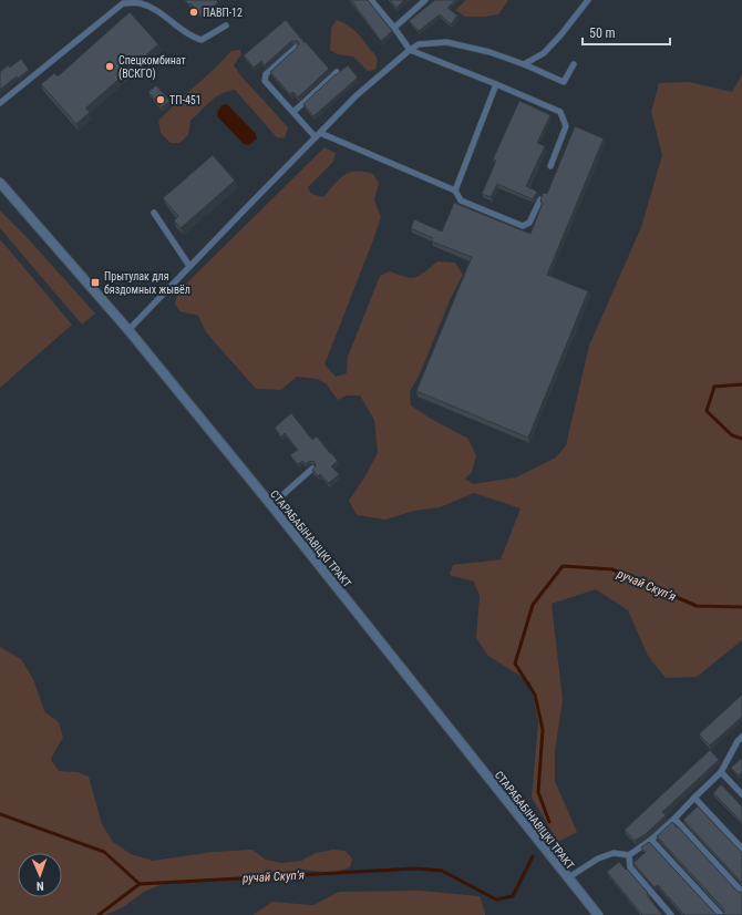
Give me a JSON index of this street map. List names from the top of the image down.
{
  "streets": {
    "street": ["СТАРАБАБІНАВІЦКІ ТРАКТ"]
  },
  "water": ["ручай Скупʼя"],
  "places": {
    "other": ["ПАВП-12", "Спецкомбинат (ВСКГО)", "ТП-451"],
    "transit": ["Прытулак для бяздомных жывёл"]
  },
  "scale_bar": "50 m",
  "north": "bottom"
}
